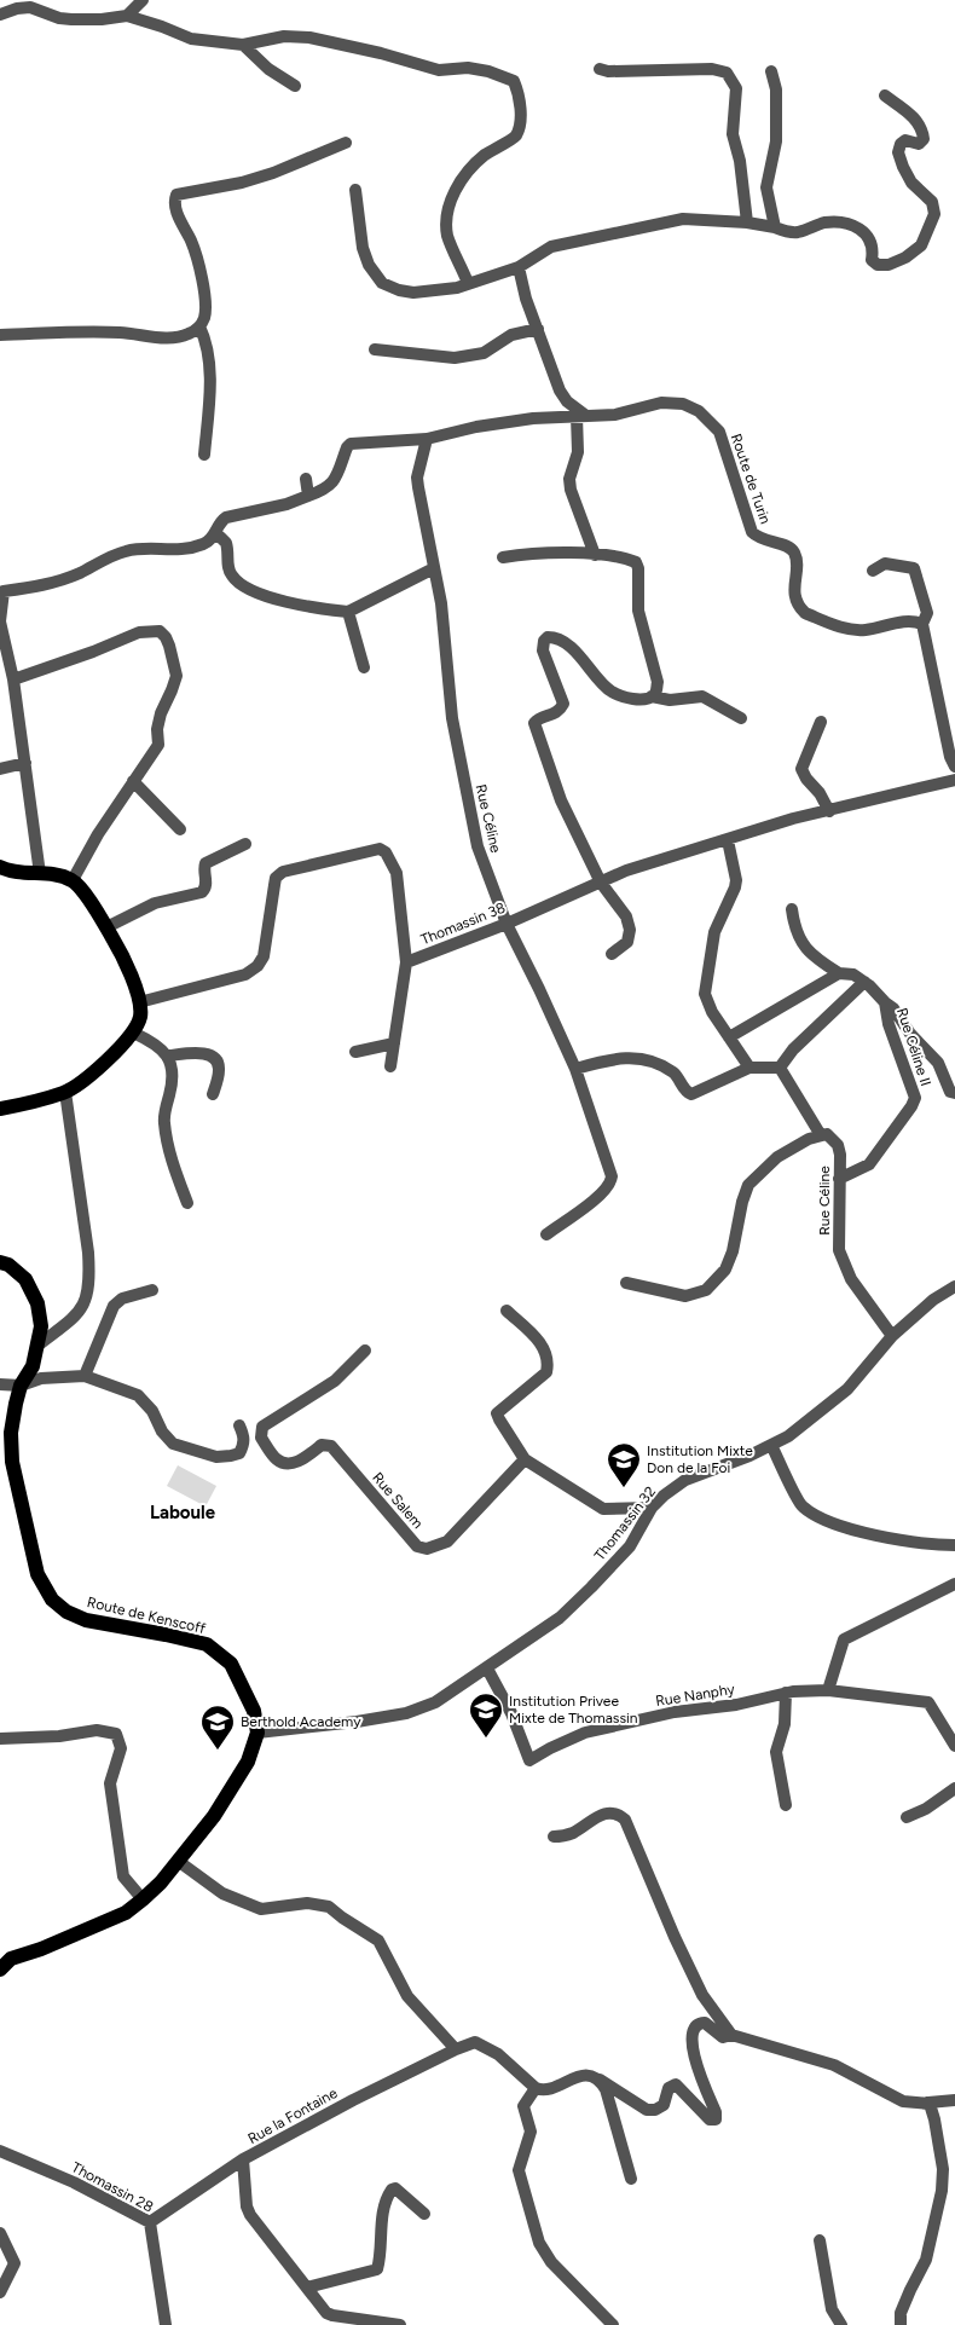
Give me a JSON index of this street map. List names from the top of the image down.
{
  "streets": {
    "main road": ["Route de Kenscoff"],
    "street": [
      "Route de Turin",
      "Rue Céline",
      "Thomassin 38",
      "Rue Céline II",
      "Rue Salem",
      "Thomassin 32",
      "Rue Nanphy",
      "Rue la Fontaine",
      "Thomassin 28"
    ]
  },
  "crossings": [
    ["Rue Céline", "Thomassin 38"],
    ["Rue Céline", "Rue Céline II"],
    ["Rue Céline", "Thomassin 32"],
    ["Thomassin 32", "Route de Kenscoff"],
    ["Thomassin 32", "Rue Nanphy"],
    ["Rue la Fontaine", "Thomassin 28"]
  ],
  "districts": ["Laboule"],
  "places": {
    "school or university": ["Institution Mixte Don de la Foi", "Institution Privee Mixte de Thomassin", "Berthold Academy"]
  }
}
